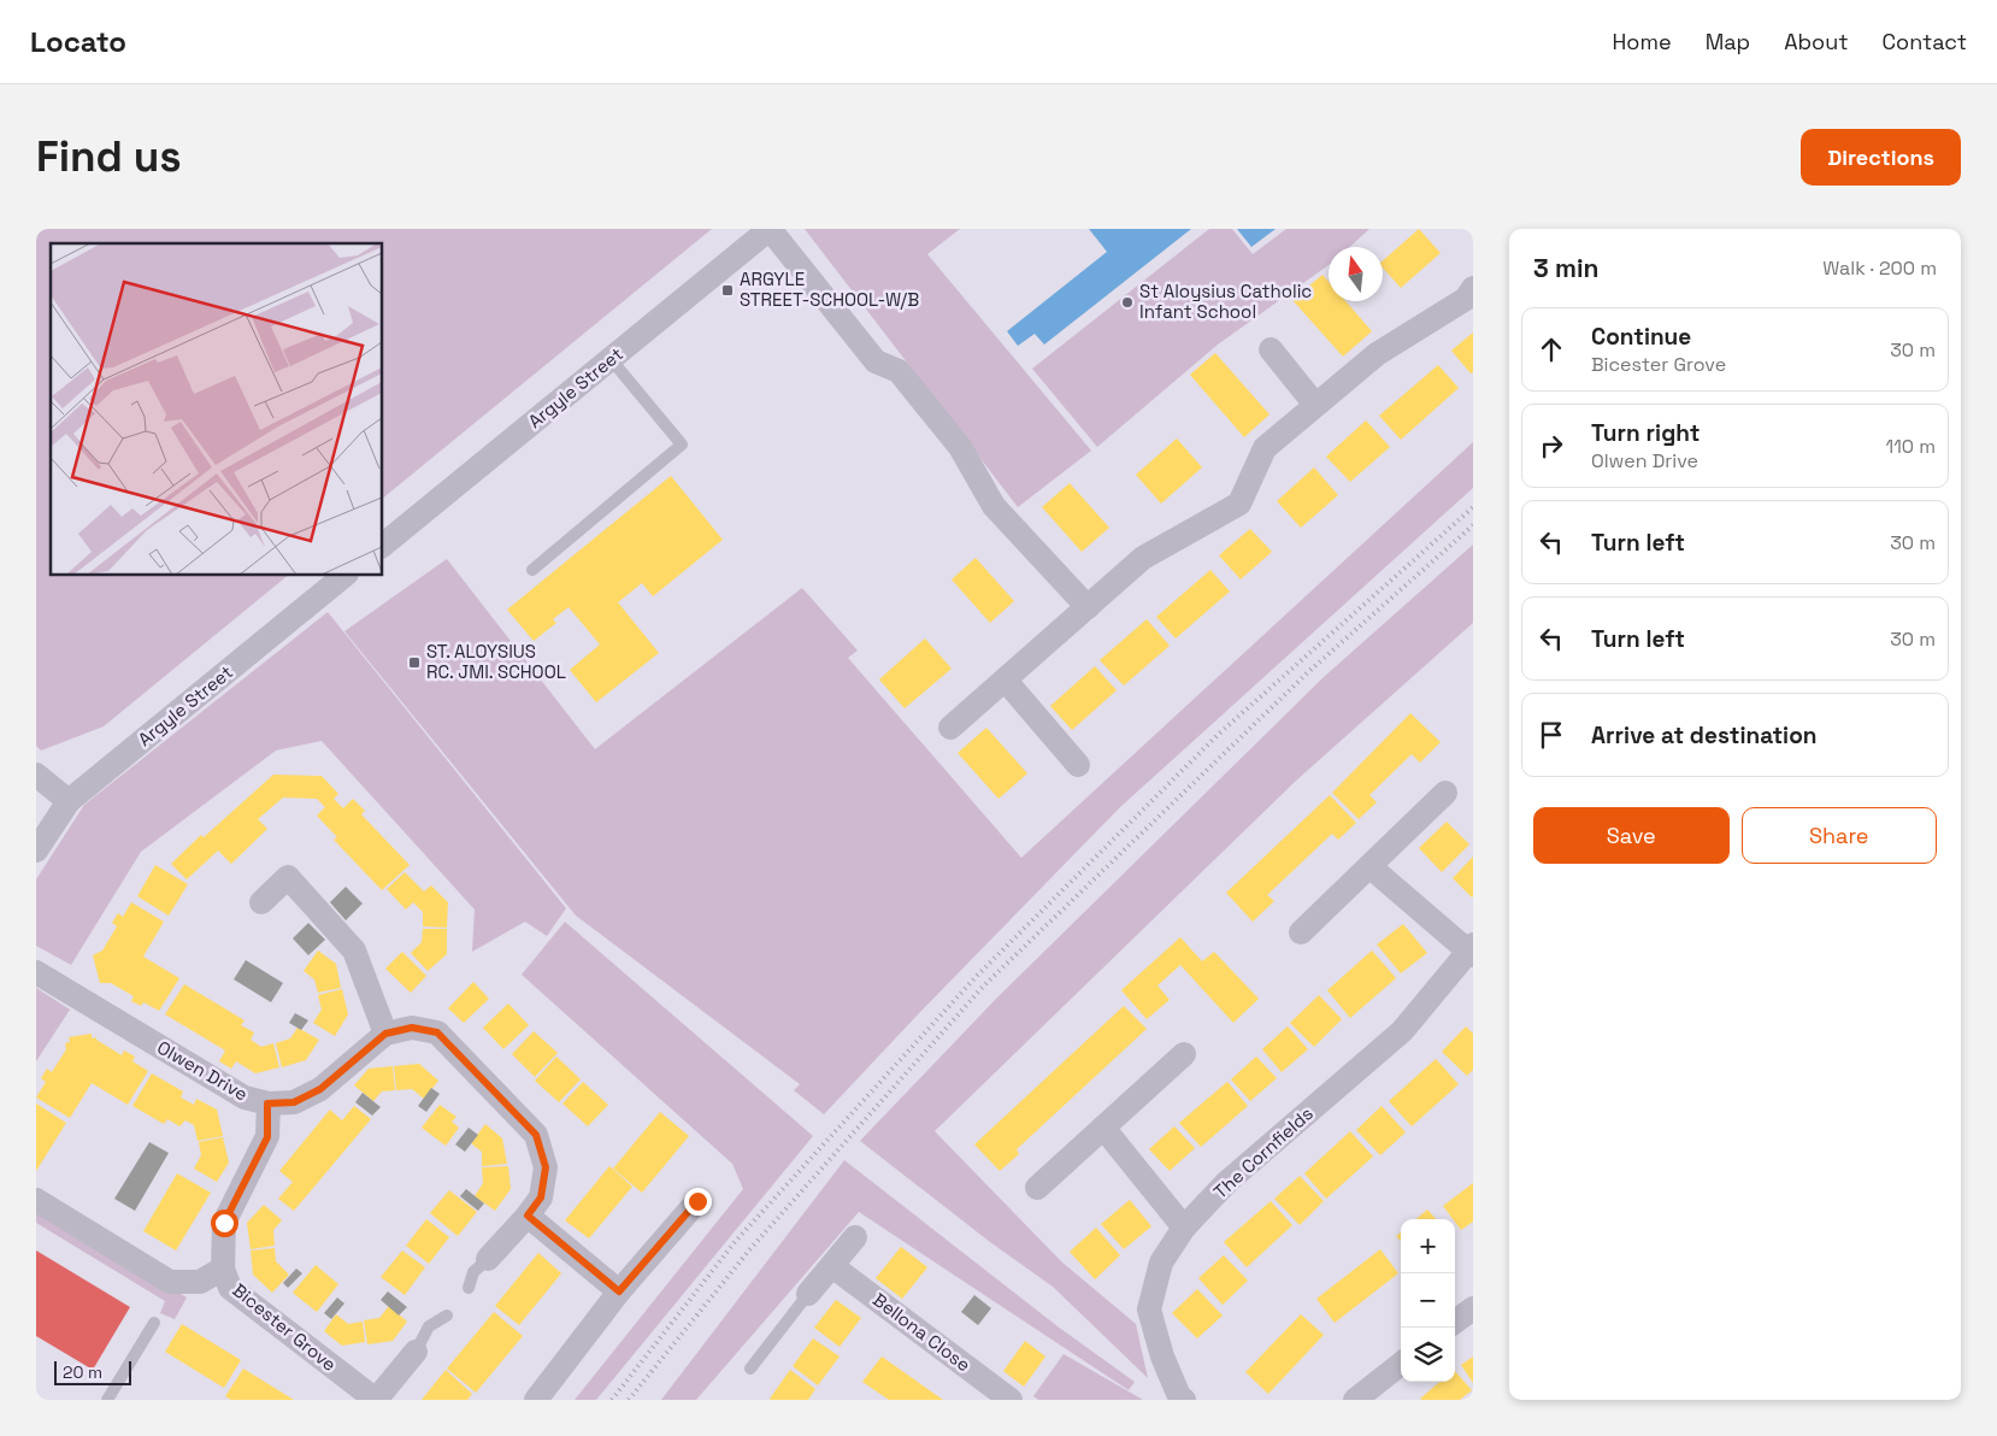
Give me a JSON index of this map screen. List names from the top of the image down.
{
  "streets": {
    "street": [
      "Argyle Street",
      "Olwen Drive",
      "The Cornfields",
      "Bicester Grove",
      "Bellona Close"
    ]
  },
  "crossings": [
    ["Olwen Drive", "Bicester Grove"]
  ],
  "places": {
    "transit": ["ARGYLE STREET-SCHOOL-W/B", "ST. ALOYSIUS RC. JMI. SCHOOL"],
    "other": ["St Aloysius Catholic Infant School"]
  },
  "scale_bar": "20 m",
  "north": "top",
  "page": {
    "header": "Locato",
    "nav": [
      "Home",
      "Map",
      "About",
      "Contact"
    ],
    "buttons": [
      "Directions",
      ["Save", "Share"]
    ],
    "title": "Find us",
    "heading": ["3 min", "Walk · 200 m"],
    "list": [
      ["Continue", "Bicester Grove", "30 m"],
      ["Turn right", "Olwen Drive", "110 m"],
      ["Turn left", "30 m"],
      ["Turn left", "30 m"],
      "Arrive at destination"
    ],
    "map_buttons": ["+", "−"],
    "scale": "20 m"
  }
}
